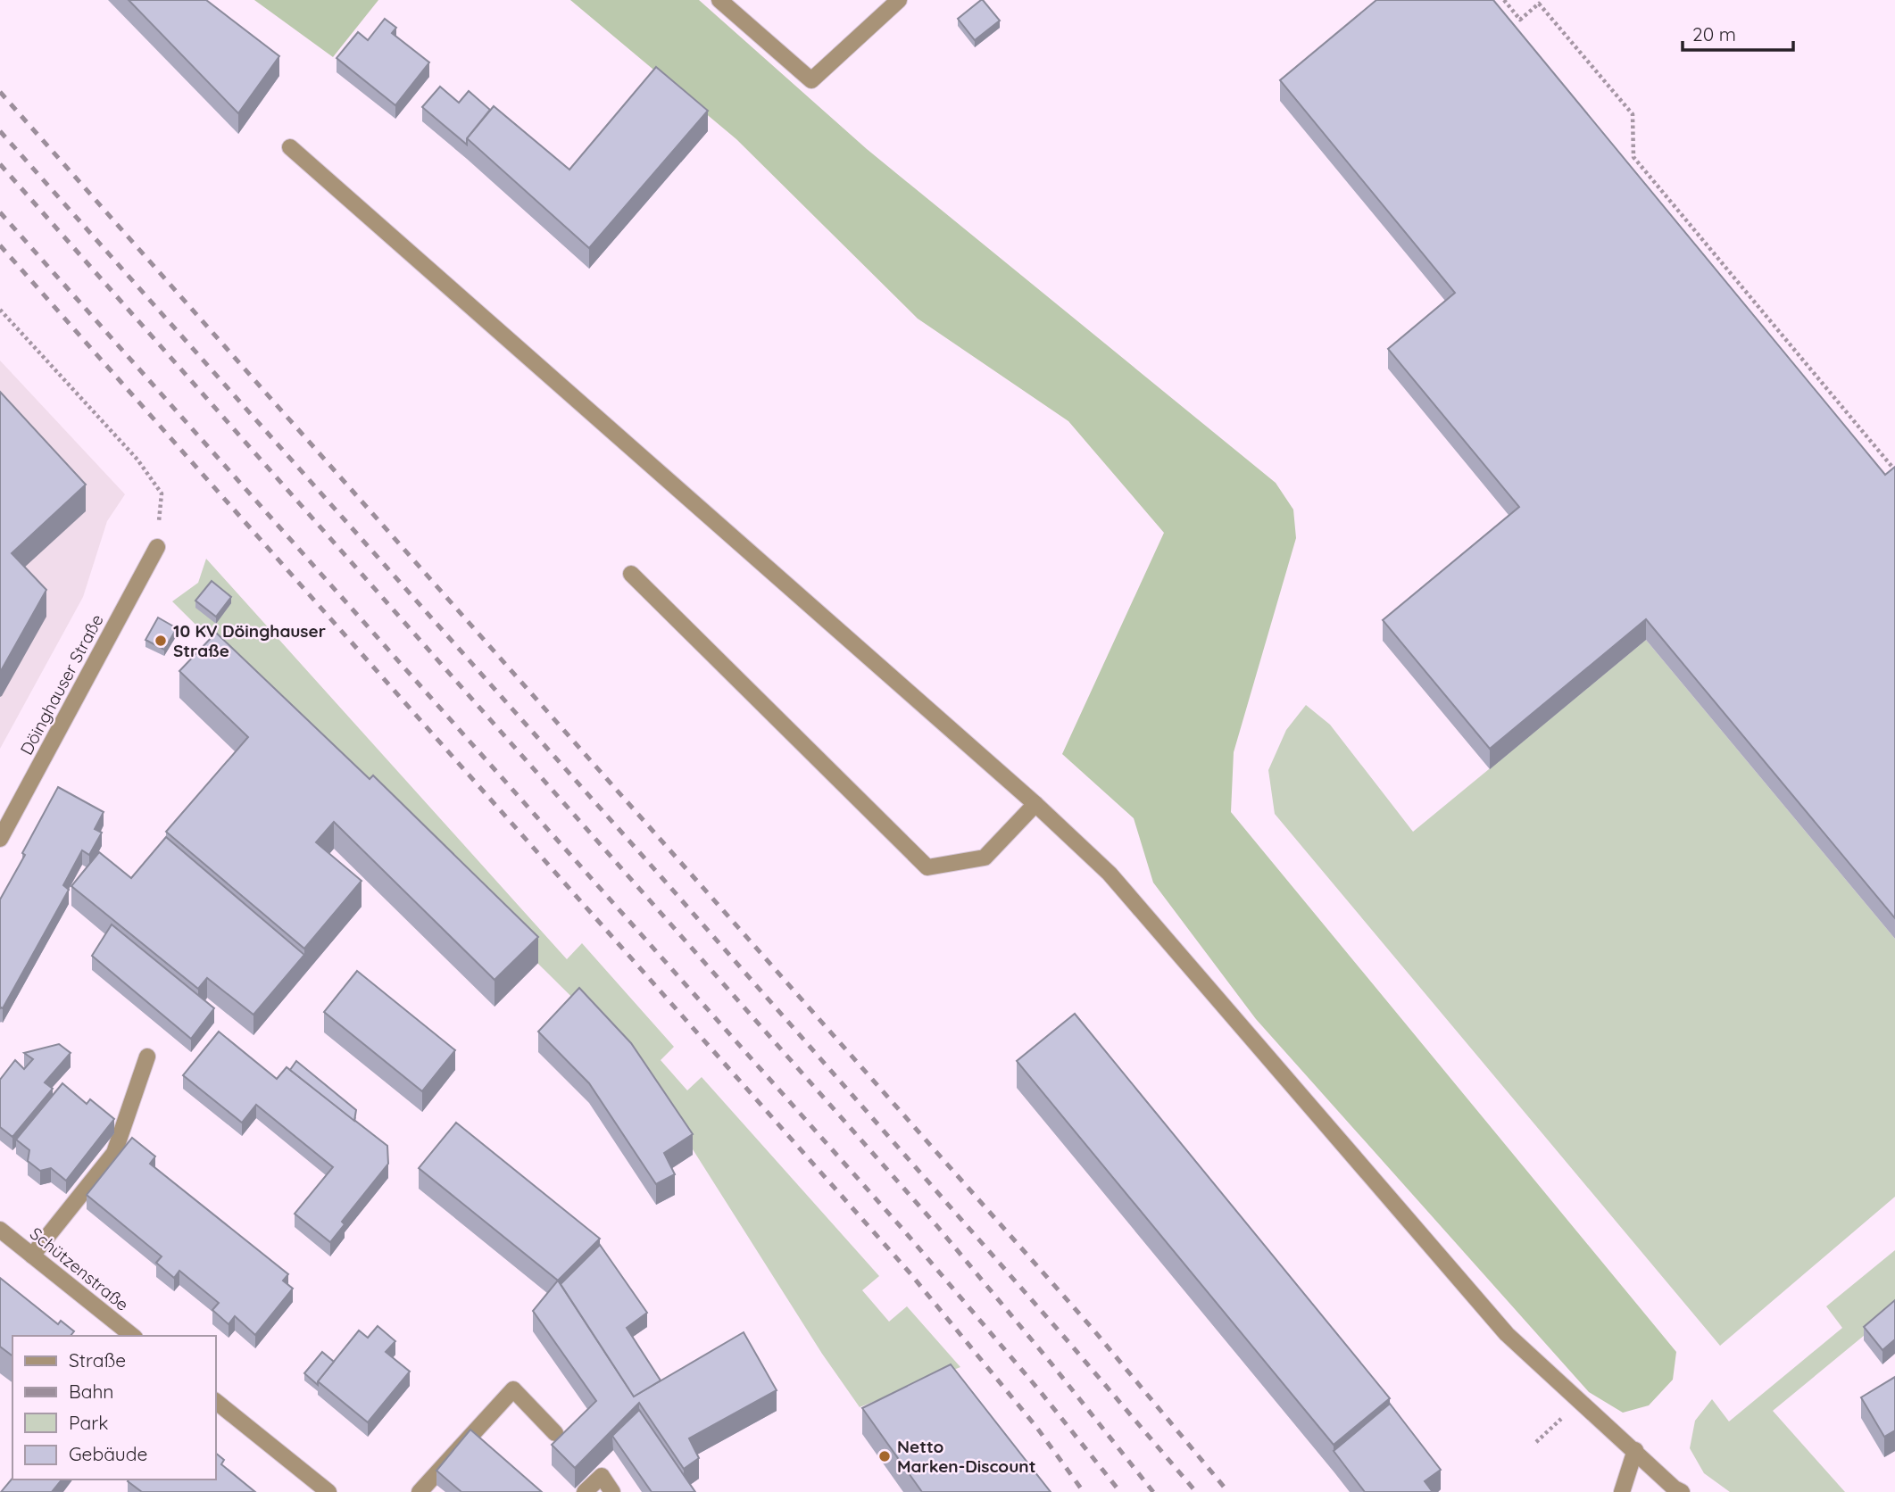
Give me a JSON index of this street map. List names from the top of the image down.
{
  "streets": {
    "street": ["Döinghauser Straße", "Schützenstraße"]
  },
  "places": ["10 KV Döinghauser Straße", "Netto Marken-Discount"],
  "legend": [
    "Straße",
    "Bahn",
    "Park",
    "Gebäude"
  ],
  "scale_bar": "20 m"
}
